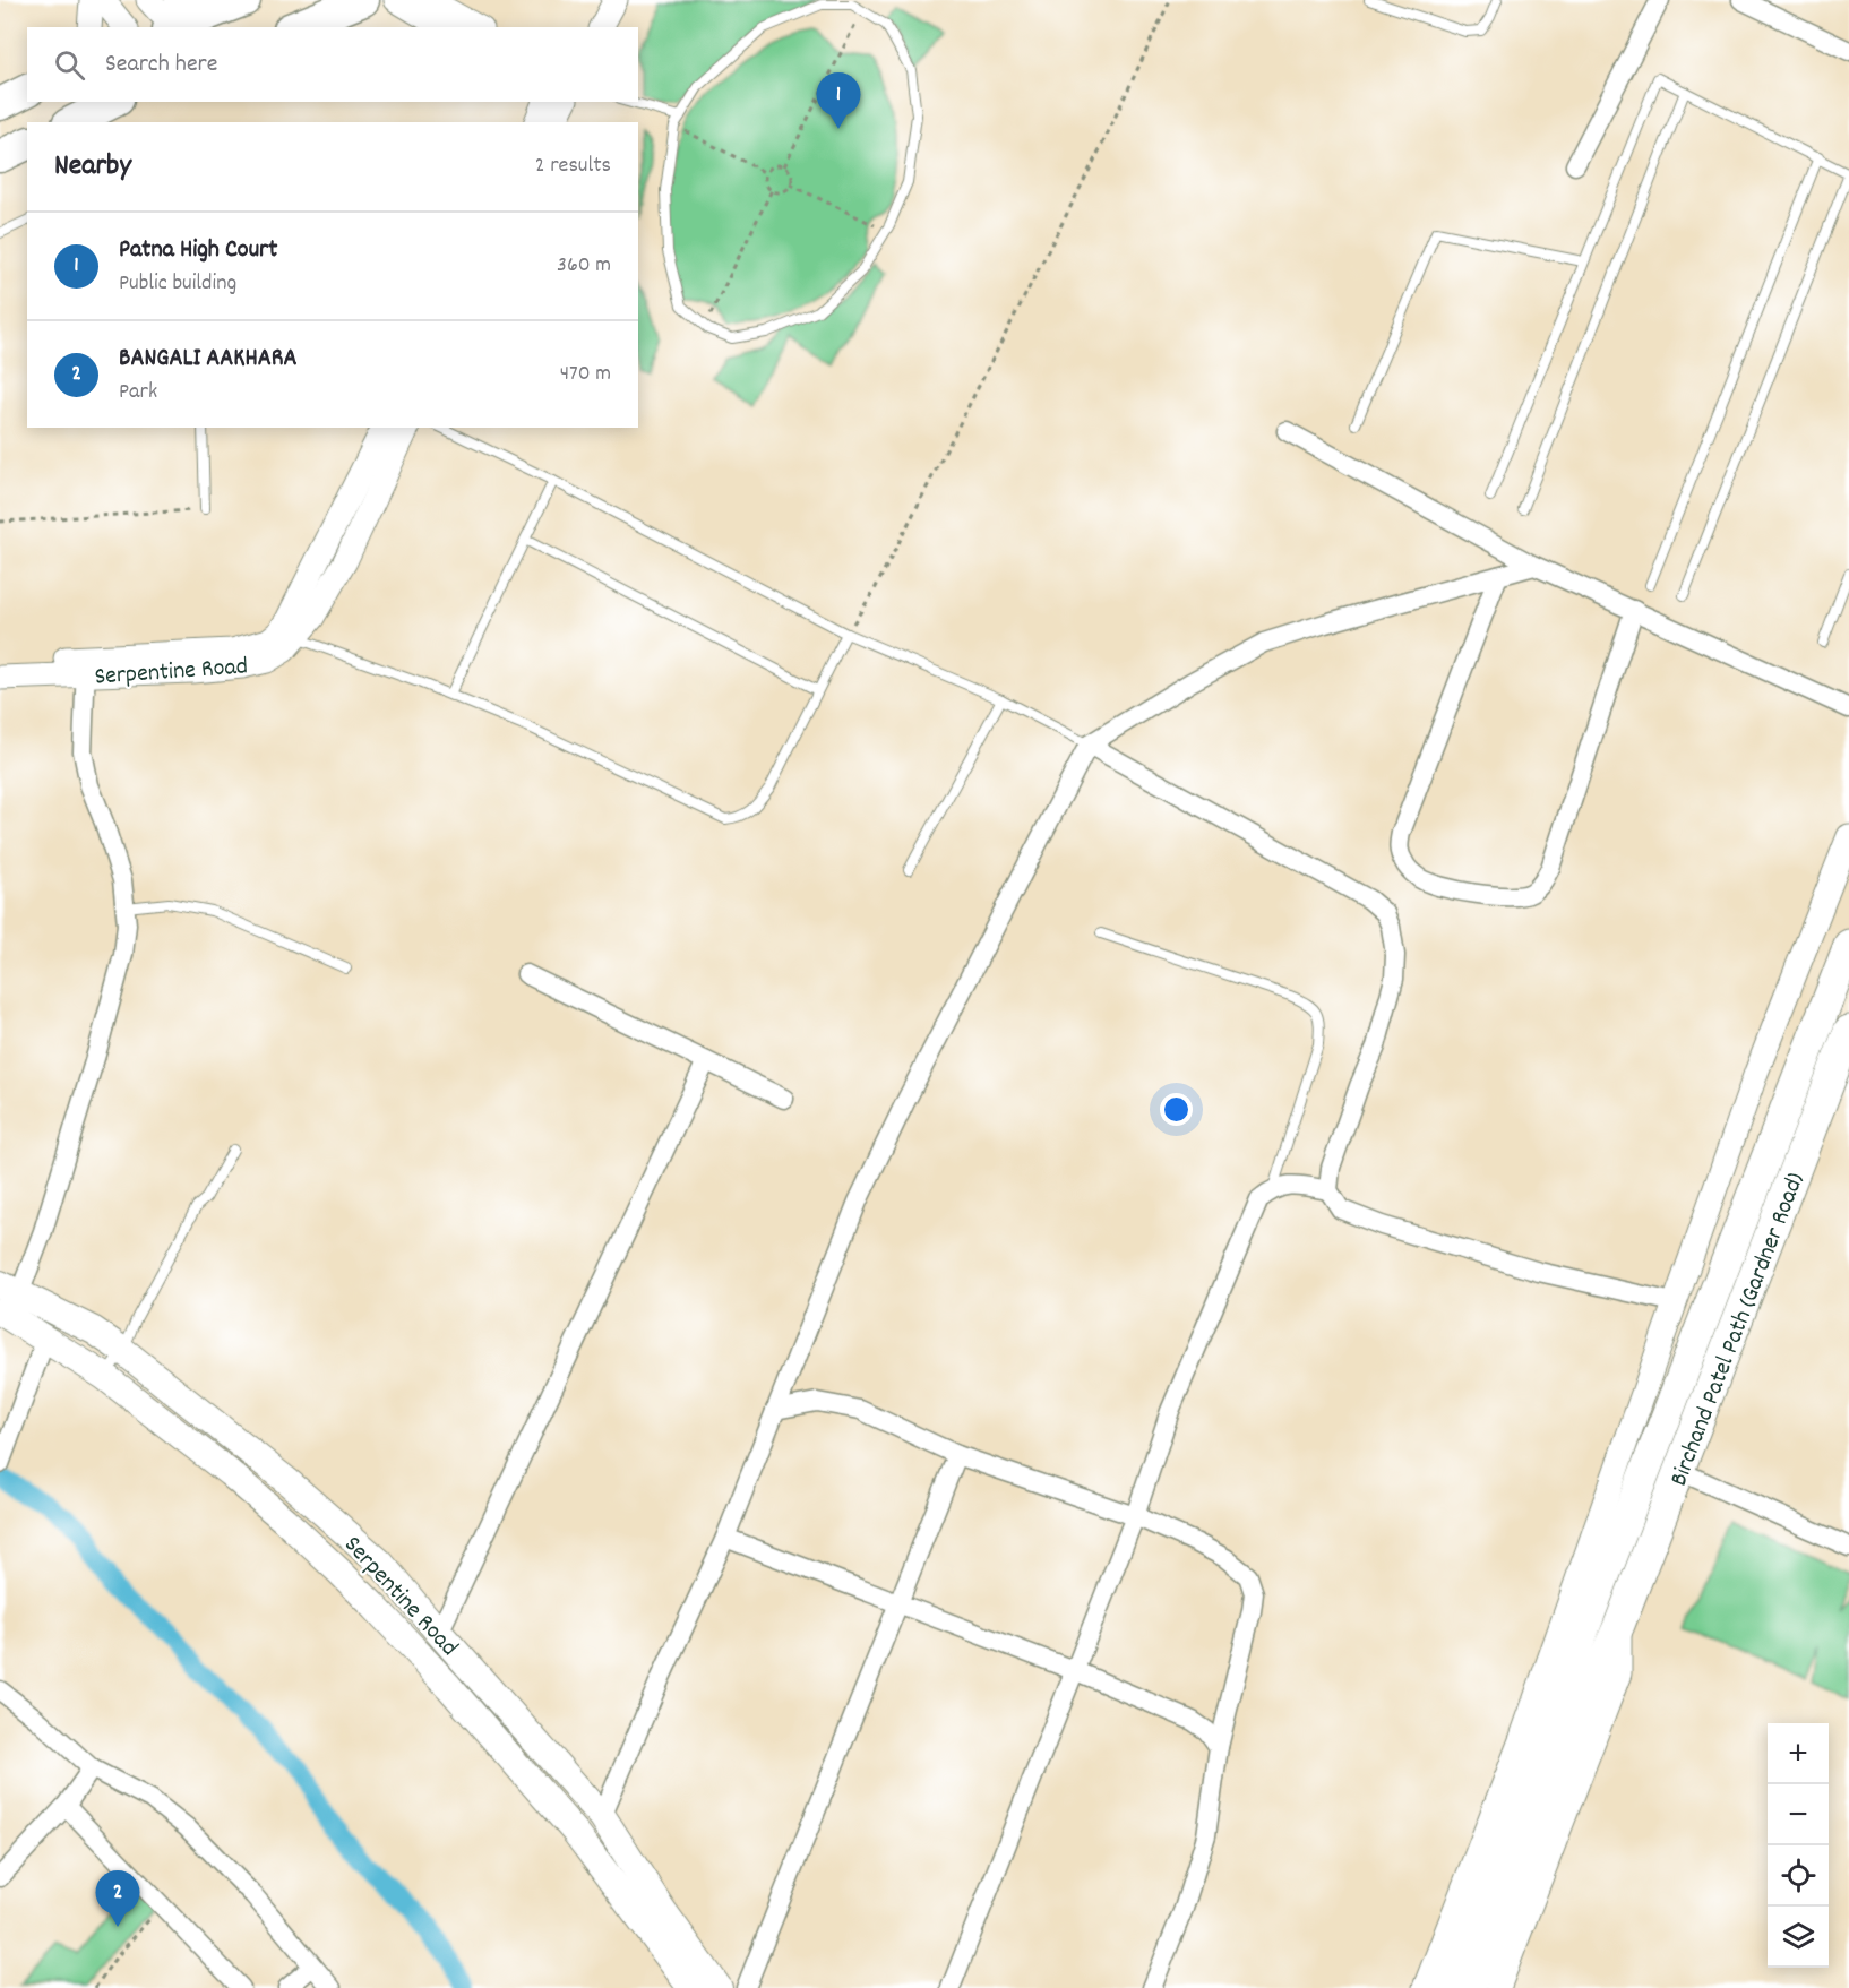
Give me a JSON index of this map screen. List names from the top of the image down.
{
  "streets": {
    "main road": ["Serpentine Road", "Birchand Patel Path (Gardner Road)"]
  },
  "page": {
    "search": "Search here",
    "pins": ["1", "2"],
    "heading": ["Nearby", "2 results"],
    "list": [
      {
        "mark": "1",
        "name": "Patna High Court",
        "note": "Public building",
        "value": "360 m"
      },
      {
        "mark": "2",
        "name": "BANGALI AAKHARA",
        "note": "Park",
        "value": "470 m"
      }
    ],
    "map_buttons": ["+", "−"]
  }
}
